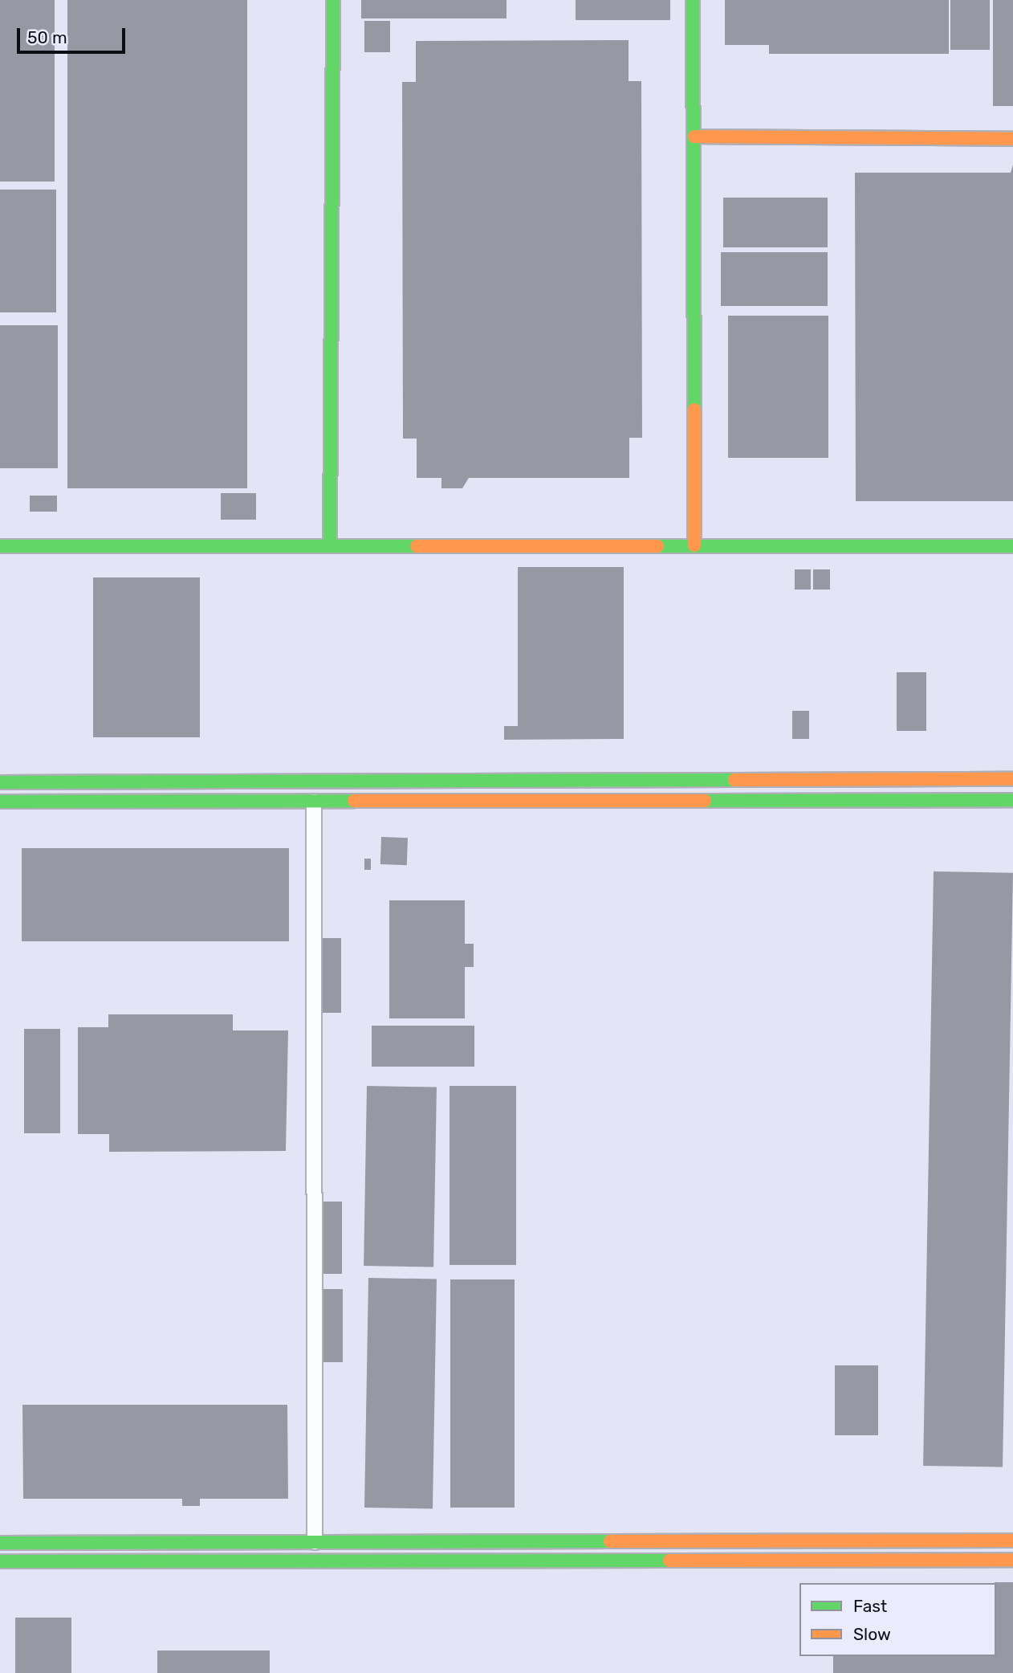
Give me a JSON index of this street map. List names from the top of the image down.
{
  "legend": ["Fast", "Slow"],
  "scale_bar": "50 m"
}
